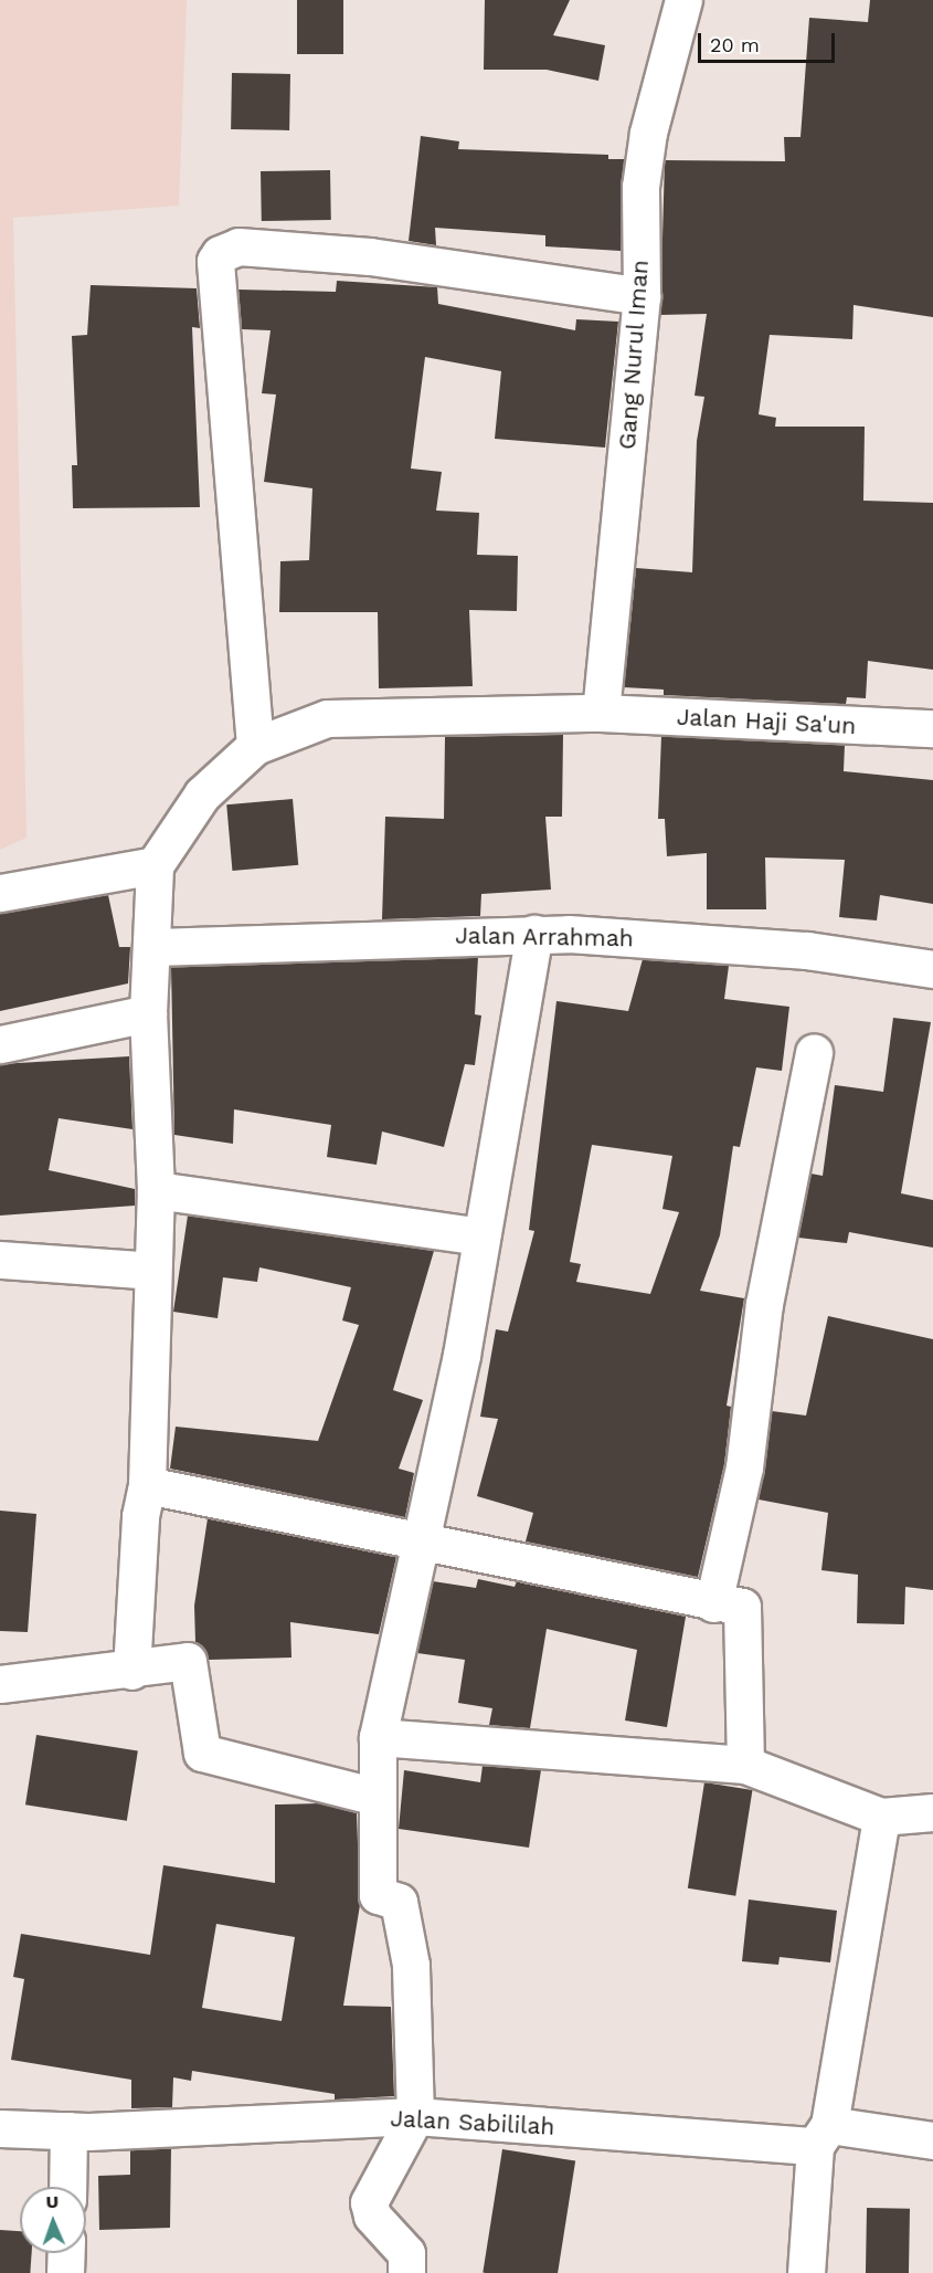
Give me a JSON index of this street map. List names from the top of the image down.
{
  "streets": {
    "street": [
      "Gang Nurul Iman",
      "Jalan Haji Sa'un",
      "Jalan Arrahmah",
      "Jalan Sabililah"
    ]
  },
  "crossings": [
    ["Gang Nurul Iman", "Jalan Haji Sa'un"]
  ],
  "scale_bar": "20 m",
  "north": "top"
}
